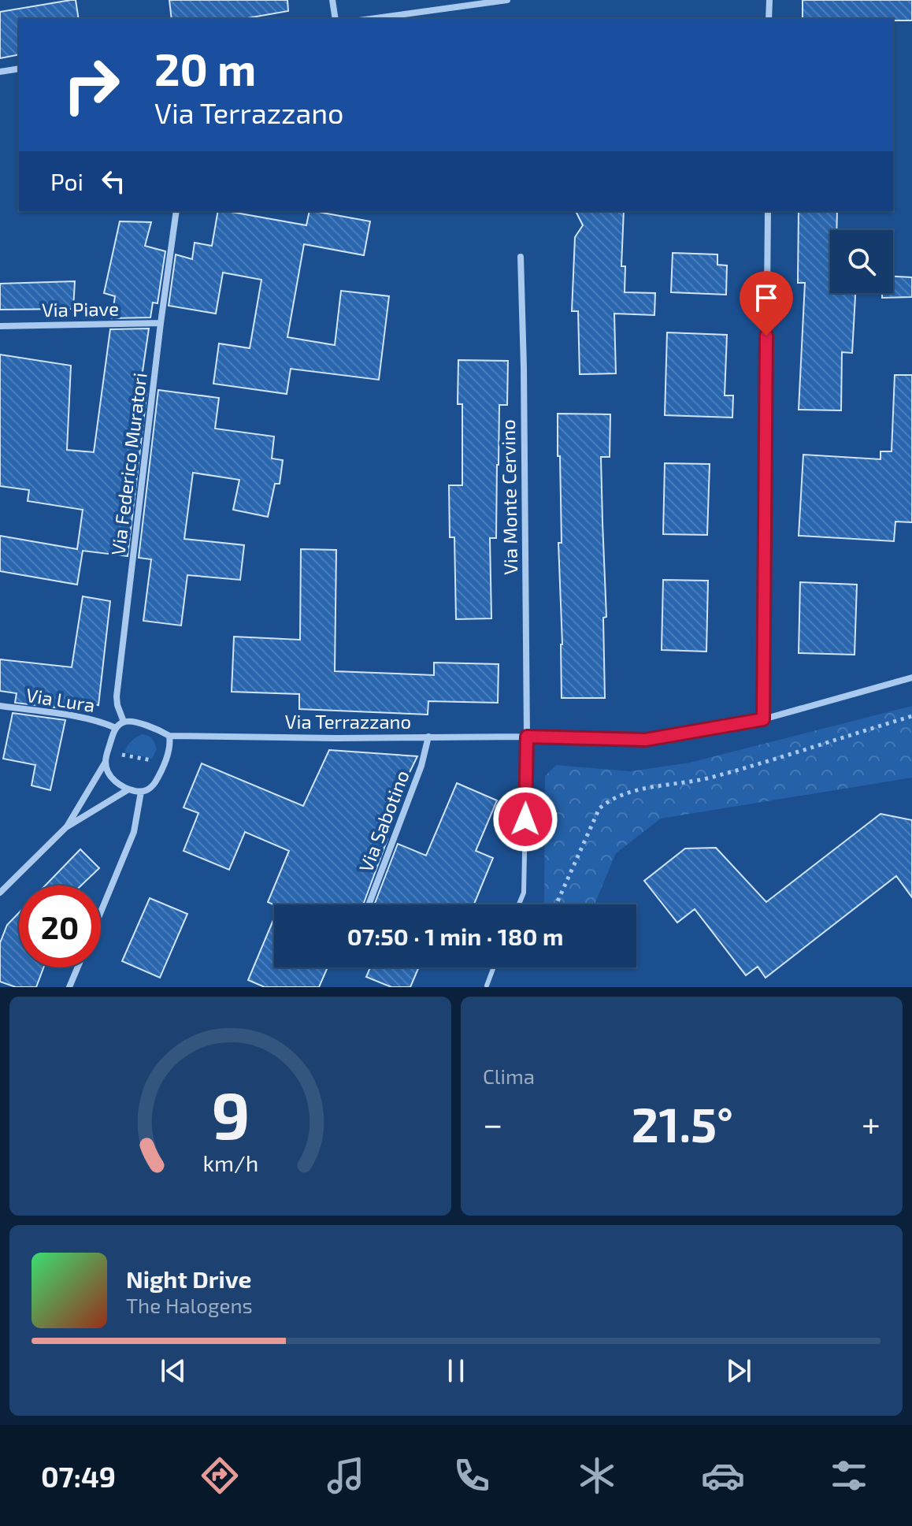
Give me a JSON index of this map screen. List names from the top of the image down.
{
  "streets": {
    "street": [
      "Via Piave",
      "Via Federico Muratori",
      "Via Monte Cervino",
      "Via Lura",
      "Via Terrazzano",
      "Via Sabotino"
    ]
  },
  "crossings": [
    ["Via Piave", "Via Federico Muratori"],
    ["Via Monte Cervino", "Via Terrazzano"],
    ["Via Terrazzano", "Via Sabotino"]
  ],
  "page": {
    "turn": ["20 m", "Via Terrazzano"],
    "then": "Poi",
    "limit": "20",
    "trip": "07:50 · 1 min · 180 m",
    "tile": "Clima",
    "heat": ["−", "21.5°", "+"],
    "song": ["Night Drive", "The Halogens"],
    "tabs": "07:49",
    "gauge": ["9", "km/h"]
  }
}
